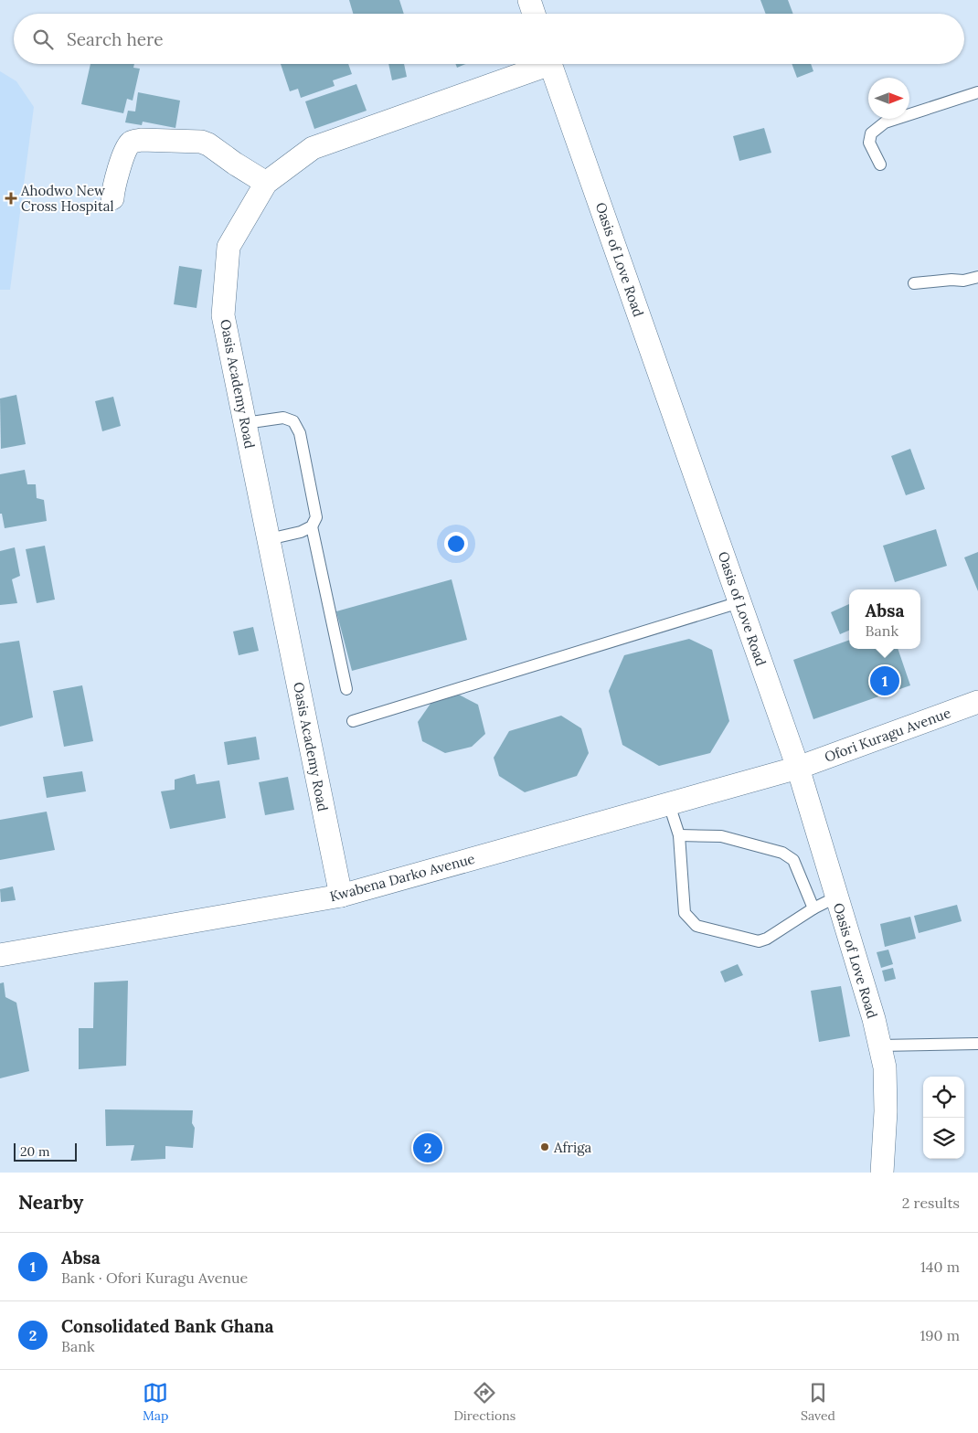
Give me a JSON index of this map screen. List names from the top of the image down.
{
  "streets": {
    "street": [
      "Oasis of Love Road",
      "Oasis Academy Road",
      "Ofori Kuragu Avenue",
      "Kwabena Darko Avenue"
    ]
  },
  "crossings": [
    ["Oasis of Love Road", "Ofori Kuragu Avenue"],
    ["Oasis of Love Road", "Kwabena Darko Avenue"],
    ["Oasis Academy Road", "Kwabena Darko Avenue"],
    ["Ofori Kuragu Avenue", "Kwabena Darko Avenue"]
  ],
  "places": {
    "health": ["Ahodwo New Cross Hospital"],
    "other": ["Afriga"]
  },
  "scale_bar": "20 m",
  "north": "right",
  "page": {
    "search": "Search here",
    "popup": ["Absa", "Bank"],
    "pins": ["1", "2"],
    "scale": "20 m",
    "heading": ["Nearby", "2 results"],
    "list": [
      {
        "mark": "1",
        "name": "Absa",
        "note": "Bank · Ofori Kuragu Avenue",
        "value": "140 m"
      },
      {
        "mark": "2",
        "name": "Consolidated Bank Ghana",
        "note": "Bank",
        "value": "190 m"
      }
    ],
    "nav": ["Map", "Directions", "Saved"]
  }
}
